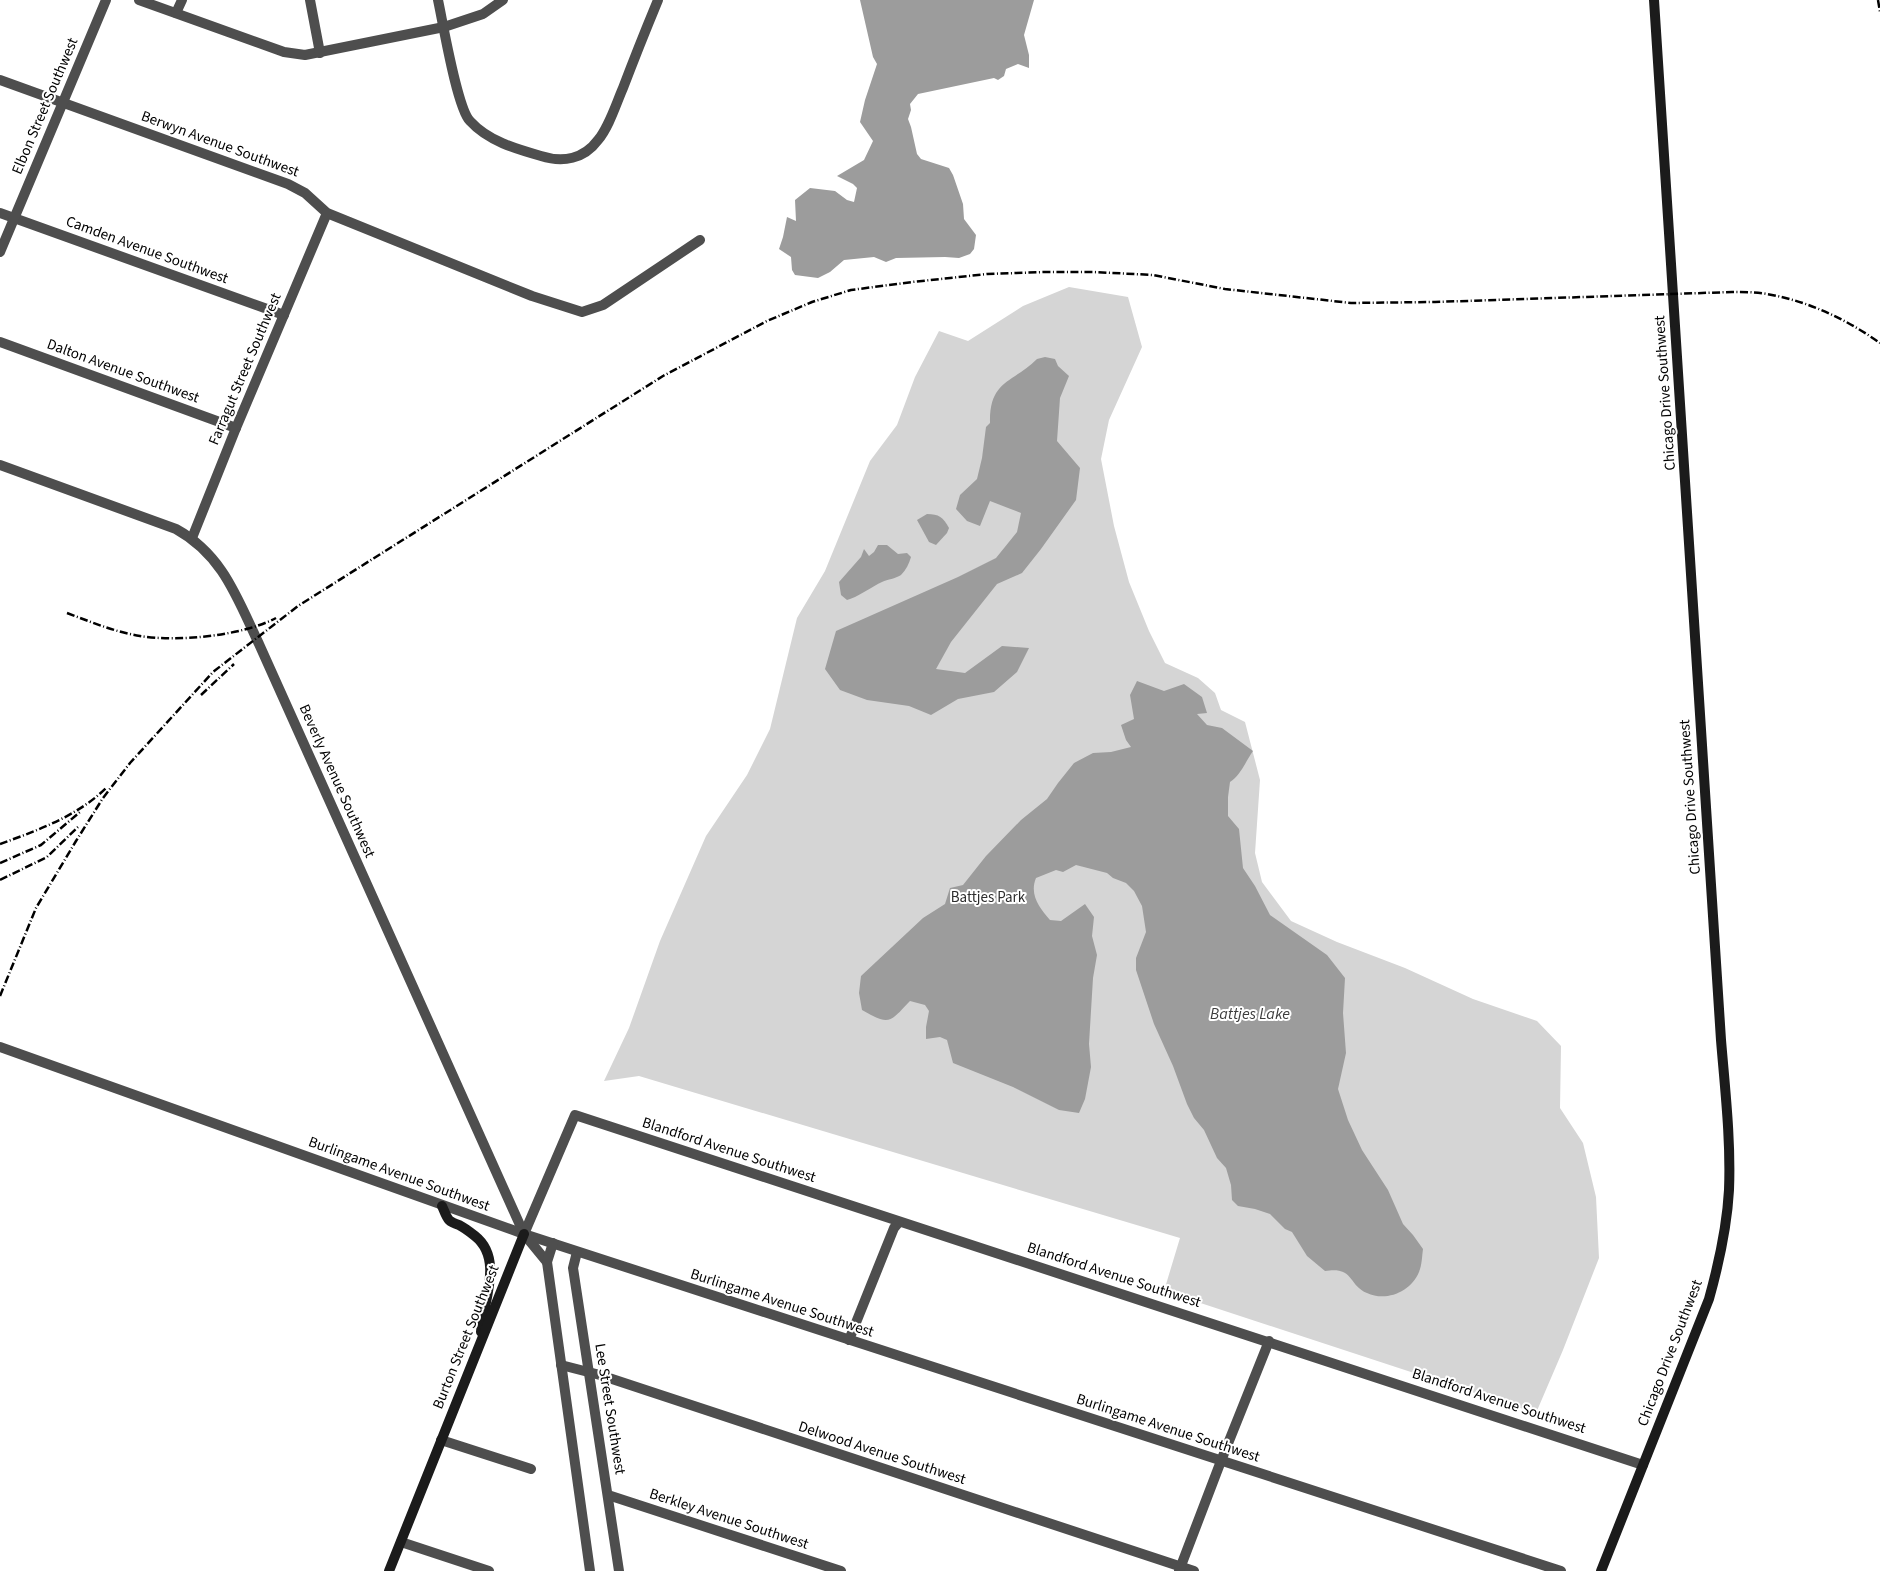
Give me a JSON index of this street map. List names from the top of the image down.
{
  "streets": {
    "main road": ["Chicago Drive Southwest", "Burton Street Southwest"],
    "street": [
      "Elbon Street Southwest",
      "Berwyn Avenue Southwest",
      "Camden Avenue Southwest",
      "Farragut Street Southwest",
      "Dalton Avenue Southwest",
      "Beverly Avenue Southwest",
      "Blandford Avenue Southwest",
      "Burlingame Avenue Southwest",
      "Lee Street Southwest",
      "Delwood Avenue Southwest",
      "Berkley Avenue Southwest"
    ]
  },
  "crossings": [
    ["Elbon Street Southwest", "Berwyn Avenue Southwest"],
    ["Elbon Street Southwest", "Camden Avenue Southwest"],
    ["Berwyn Avenue Southwest", "Farragut Street Southwest"],
    ["Camden Avenue Southwest", "Farragut Street Southwest"],
    ["Farragut Street Southwest", "Dalton Avenue Southwest"],
    ["Farragut Street Southwest", "Beverly Avenue Southwest"],
    ["Chicago Drive Southwest", "Blandford Avenue Southwest"],
    ["Beverly Avenue Southwest", "Burlingame Avenue Southwest"],
    ["Beverly Avenue Southwest", "Burton Street Southwest"],
    ["Blandford Avenue Southwest", "Burton Street Southwest"],
    ["Burlingame Avenue Southwest", "Burton Street Southwest"],
    ["Burlingame Avenue Southwest", "Lee Street Southwest"],
    ["Lee Street Southwest", "Delwood Avenue Southwest"],
    ["Lee Street Southwest", "Berkley Avenue Southwest"]
  ],
  "water": ["Battjes Lake"],
  "parks": ["Battjes Park"]
}
